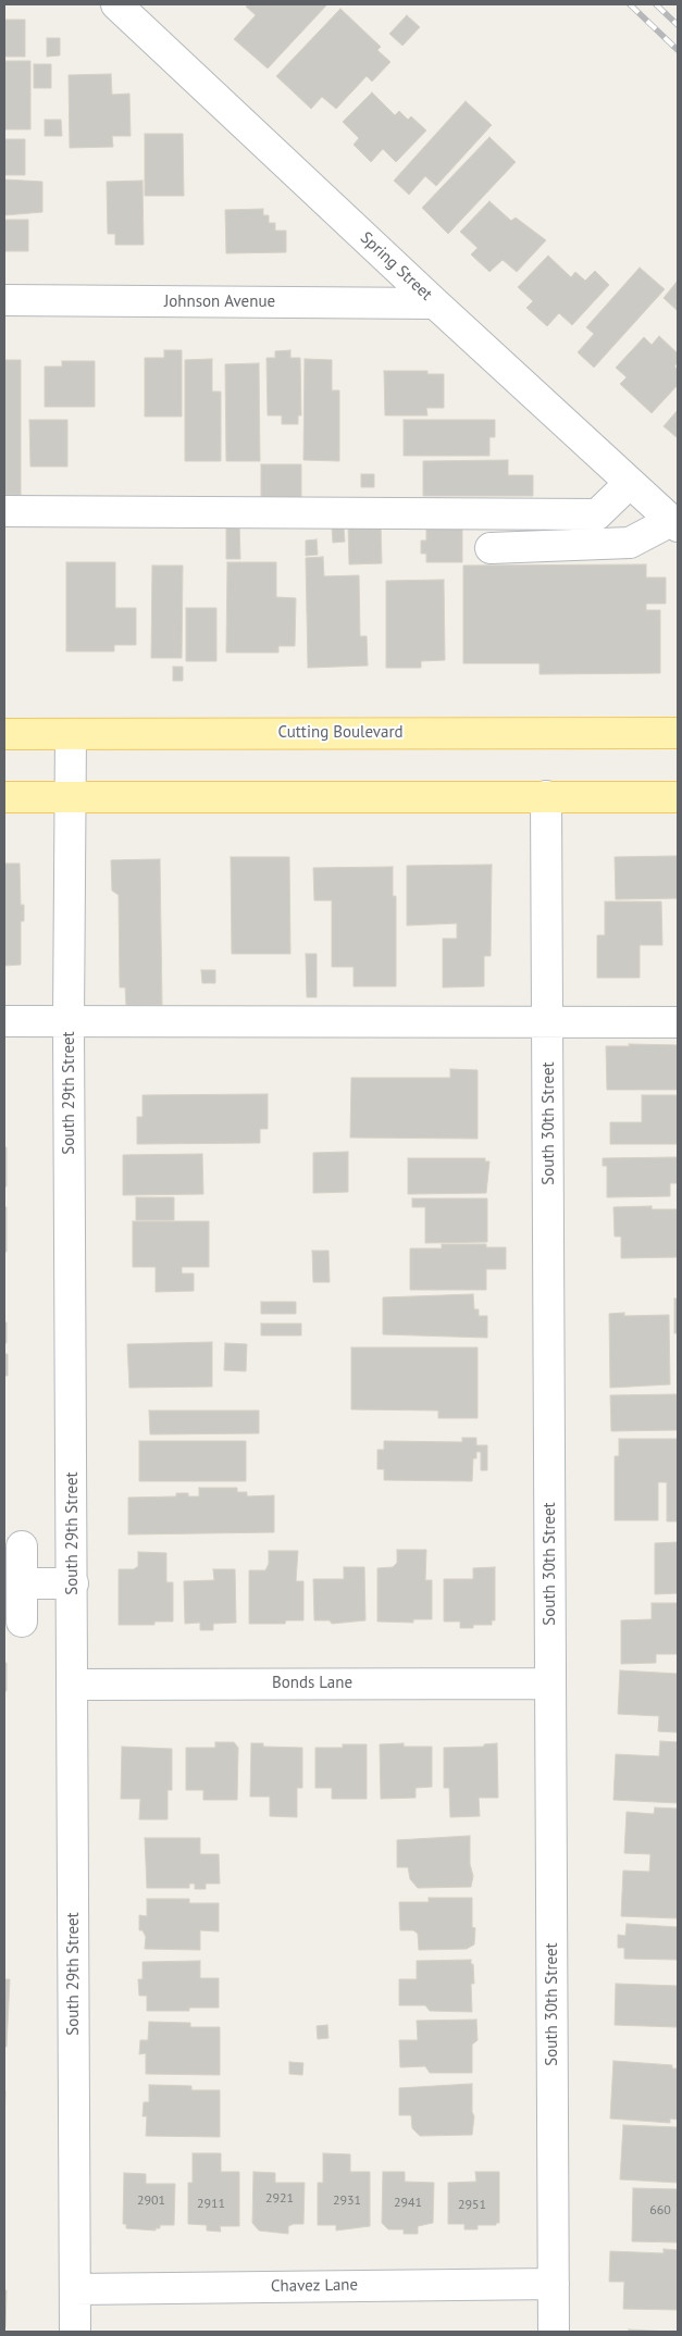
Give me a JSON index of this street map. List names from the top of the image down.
{
  "streets": {
    "main road": ["Cutting Boulevard"],
    "street": [
      "Spring Street",
      "Johnson Avenue",
      "South 29th Street",
      "South 30th Street",
      "Bonds Lane",
      "Chavez Lane"
    ]
  },
  "crossings": [
    ["Spring Street", "Johnson Avenue"],
    ["Cutting Boulevard", "South 29th Street"],
    ["South 29th Street", "Bonds Lane"],
    ["South 29th Street", "Chavez Lane"],
    ["South 30th Street", "Bonds Lane"],
    ["South 30th Street", "Chavez Lane"]
  ],
  "house_numbers": [
    "2921",
    "2901",
    "2931",
    "2941",
    "2911",
    "2951",
    "660"
  ]
}
